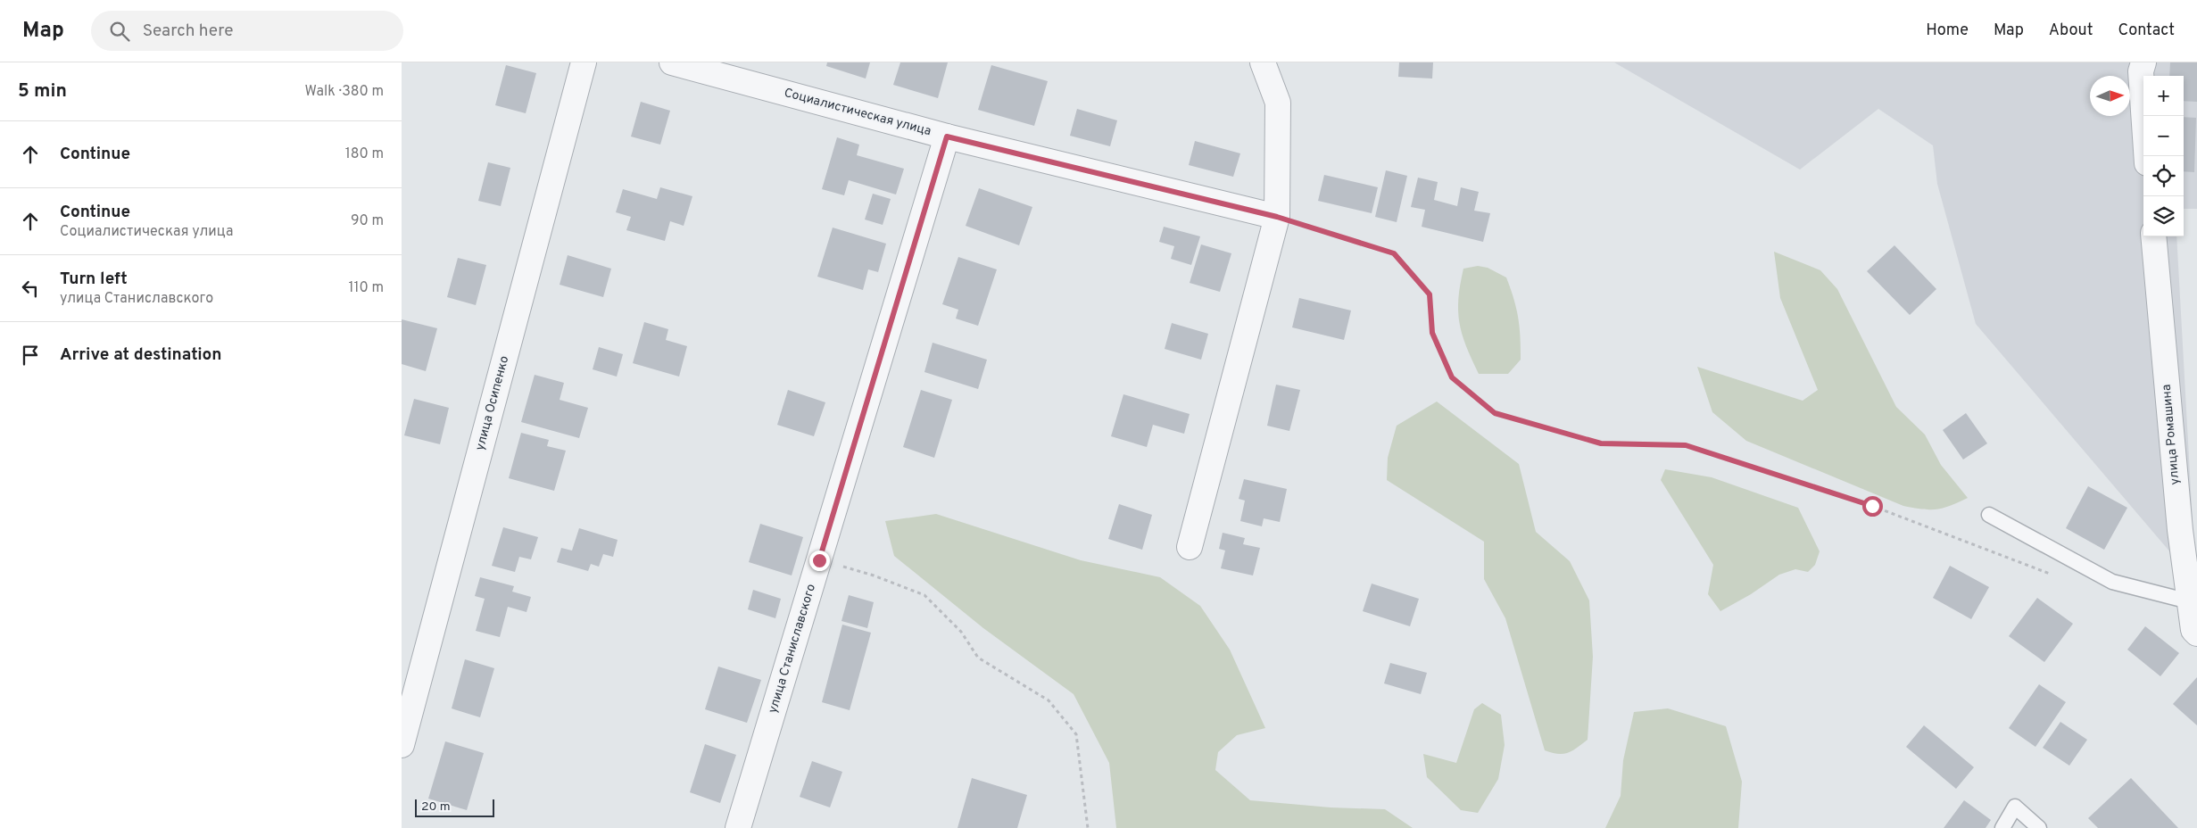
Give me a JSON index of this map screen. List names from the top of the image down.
{
  "streets": {
    "street": [
      "Социалистическая улица",
      "улица Осипенко",
      "улица Ромашина",
      "улица Станиславского"
    ]
  },
  "crossings": [
    ["Социалистическая улица", "улица Станиславского"]
  ],
  "scale_bar": "20 m",
  "north": "right",
  "page": {
    "header": "Map",
    "search": "Search here",
    "nav": [
      "Home",
      "Map",
      "About",
      "Contact"
    ],
    "heading": ["5 min", "Walk · 380 m"],
    "map_buttons": ["+", "−"],
    "list": [
      ["Continue", "180 m"],
      ["Continue", "Социалистическая улица", "90 m"],
      ["Turn left", "улица Станиславского", "110 m"],
      "Arrive at destination"
    ],
    "scale": "20 m"
  }
}
